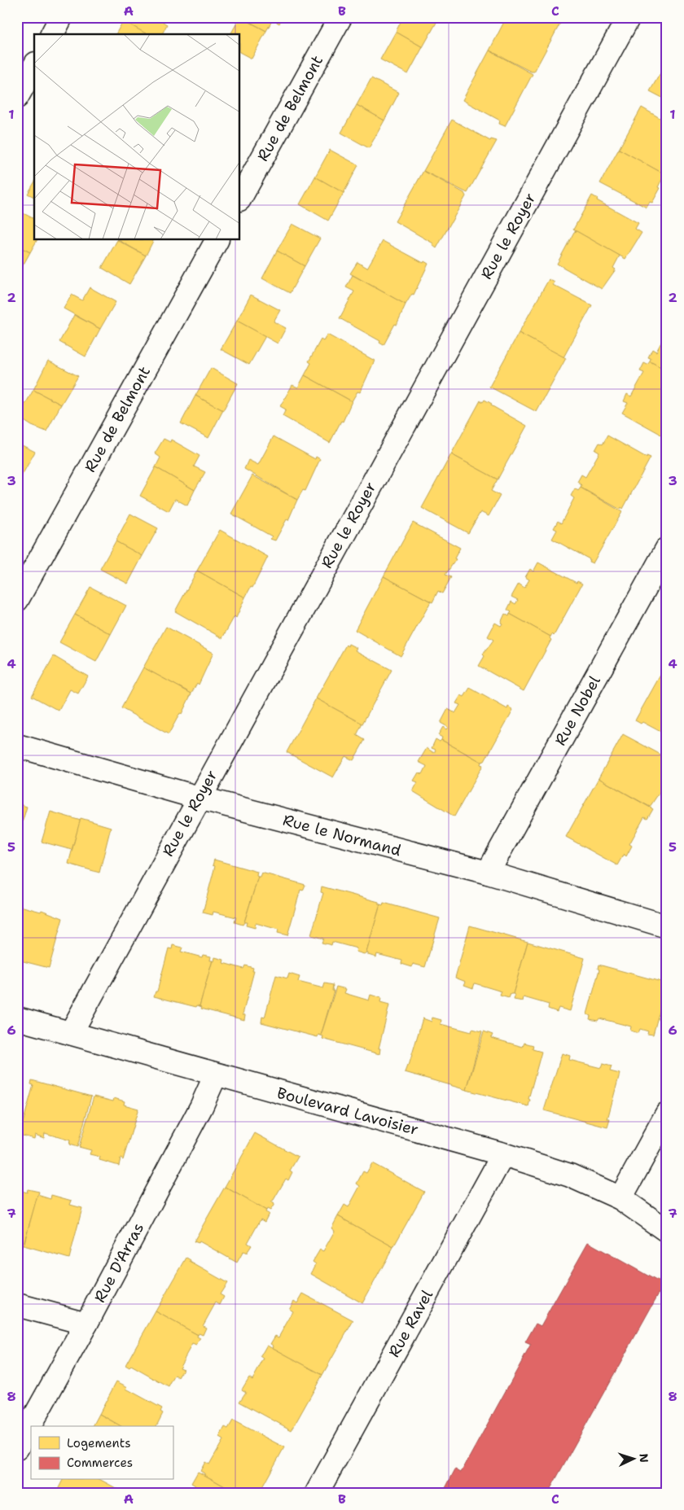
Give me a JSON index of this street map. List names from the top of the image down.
{
  "streets": {
    "street": [
      "Rue de Belmont",
      "Rue le Royer",
      "Rue Nobel",
      "Rue le Normand",
      "Boulevard Lavoisier",
      "Rue D'Arras",
      "Rue Ravel"
    ]
  },
  "crossings": [
    ["Rue le Royer", "Rue le Normand"],
    ["Rue le Royer", "Boulevard Lavoisier"],
    ["Rue Nobel", "Rue le Normand"],
    ["Boulevard Lavoisier", "Rue D'Arras"],
    ["Boulevard Lavoisier", "Rue Ravel"]
  ],
  "legend": ["Logements", "Commerces"],
  "north": "right",
  "grid": {
    "columns": ["A", "B", "C"],
    "rows": [
      "1",
      "2",
      "3",
      "4",
      "5",
      "6",
      "7",
      "8"
    ]
  }
}
